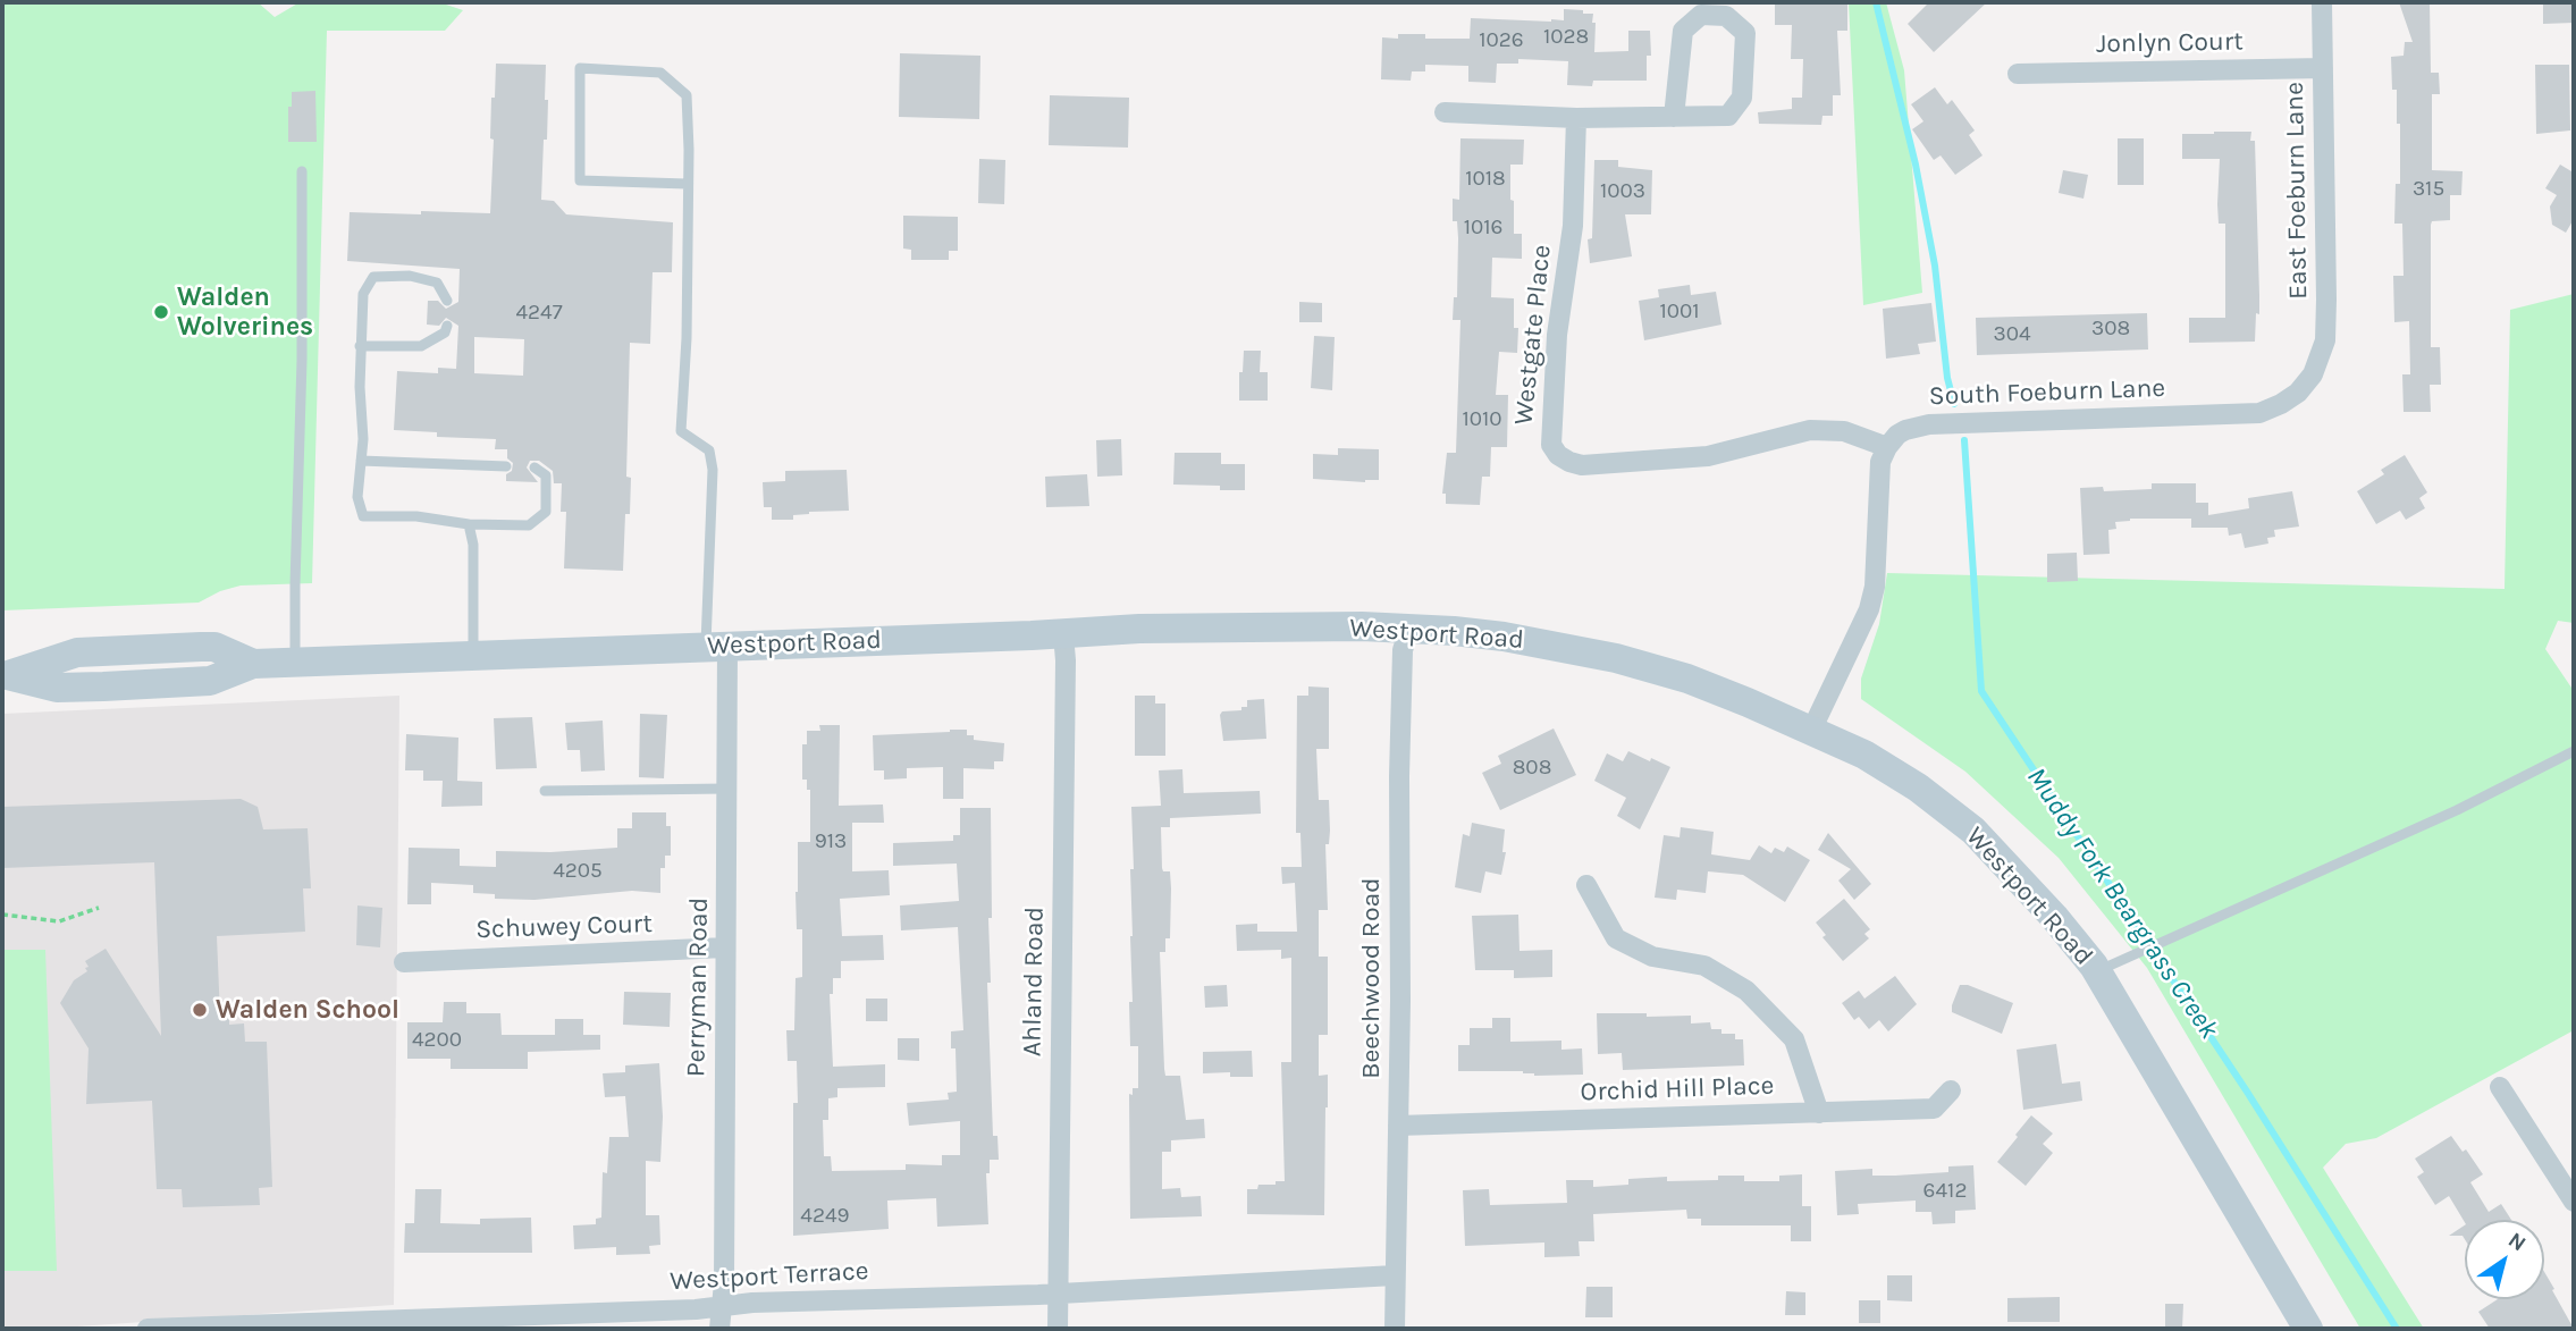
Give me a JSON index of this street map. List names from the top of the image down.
{
  "streets": {
    "main road": ["Westport Road"],
    "street": [
      "Jonlyn Court",
      "East Foeburn Lane",
      "Westgate Place",
      "South Foeburn Lane",
      "Schuwey Court",
      "Beechwood Road",
      "Ahland Road",
      "Perryman Road",
      "Orchid Hill Place",
      "Westport Terrace"
    ]
  },
  "crossings": [
    ["Jonlyn Court", "East Foeburn Lane"],
    ["East Foeburn Lane", "South Foeburn Lane"],
    ["Westgate Place", "South Foeburn Lane"],
    ["Westport Road", "Beechwood Road"],
    ["Westport Road", "Ahland Road"],
    ["Westport Road", "Perryman Road"],
    ["Schuwey Court", "Perryman Road"],
    ["Beechwood Road", "Orchid Hill Place"],
    ["Beechwood Road", "Westport Terrace"],
    ["Ahland Road", "Westport Terrace"],
    ["Perryman Road", "Westport Terrace"]
  ],
  "water": ["Muddy Fork Beargrass Creek"],
  "places": ["Walden Wolverines", "Walden School"],
  "house_numbers": [
    "1028",
    "1026",
    "1018",
    "315",
    "1003",
    "1016",
    "1001",
    "4247",
    "308",
    "304",
    "1010",
    "808",
    "913",
    "4205",
    "4200",
    "6412",
    "4249"
  ],
  "north": "top right"
}
